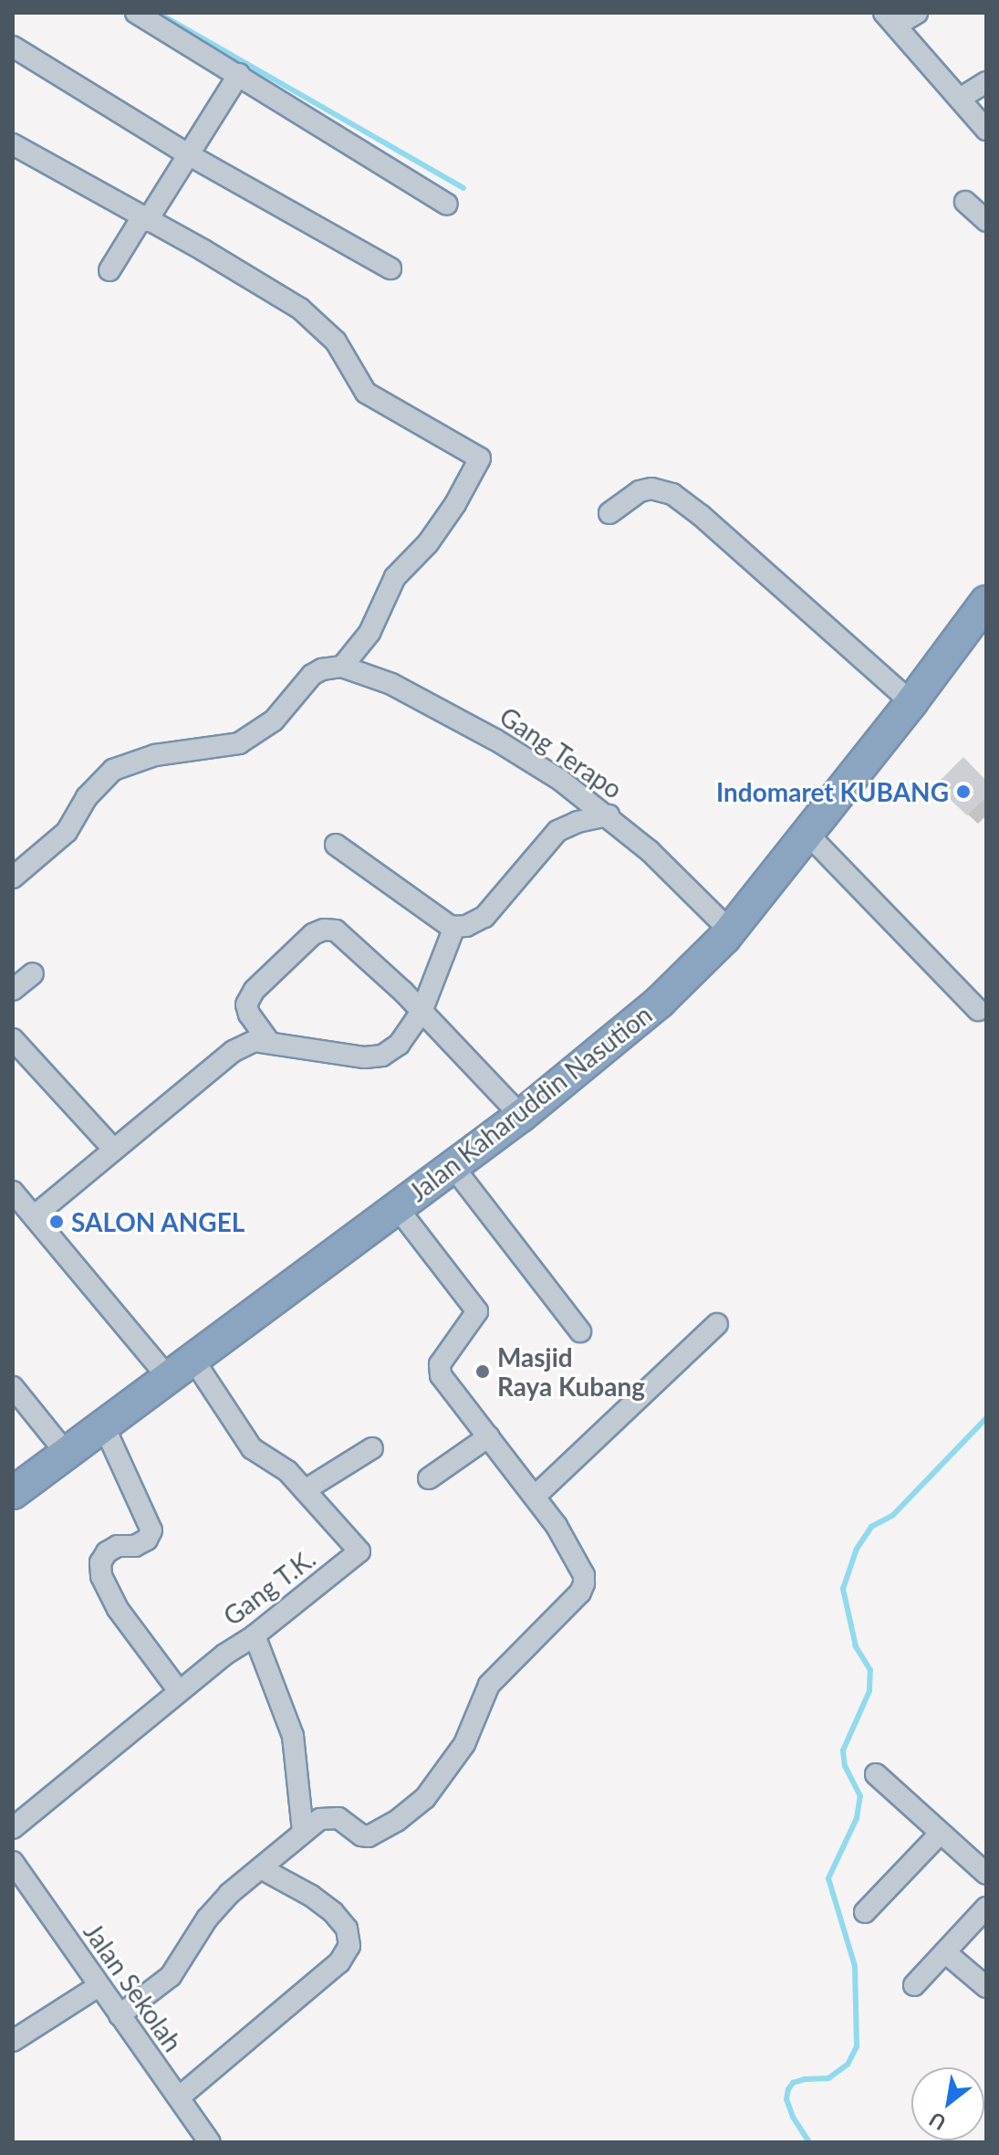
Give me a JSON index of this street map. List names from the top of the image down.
{
  "streets": {
    "highway": ["Jalan Kaharuddin Nasution"],
    "street": ["Gang Terapo", "Gang T.K.", "Jalan Sekolah"]
  },
  "crossings": [
    ["Gang Terapo", "Jalan Kaharuddin Nasution"],
    ["Jalan Kaharuddin Nasution", "Gang T.K."]
  ],
  "places": ["Indomaret KUBANG", "SALON ANGEL", "Masjid Raya Kubang"],
  "north": "bottom left"
}
